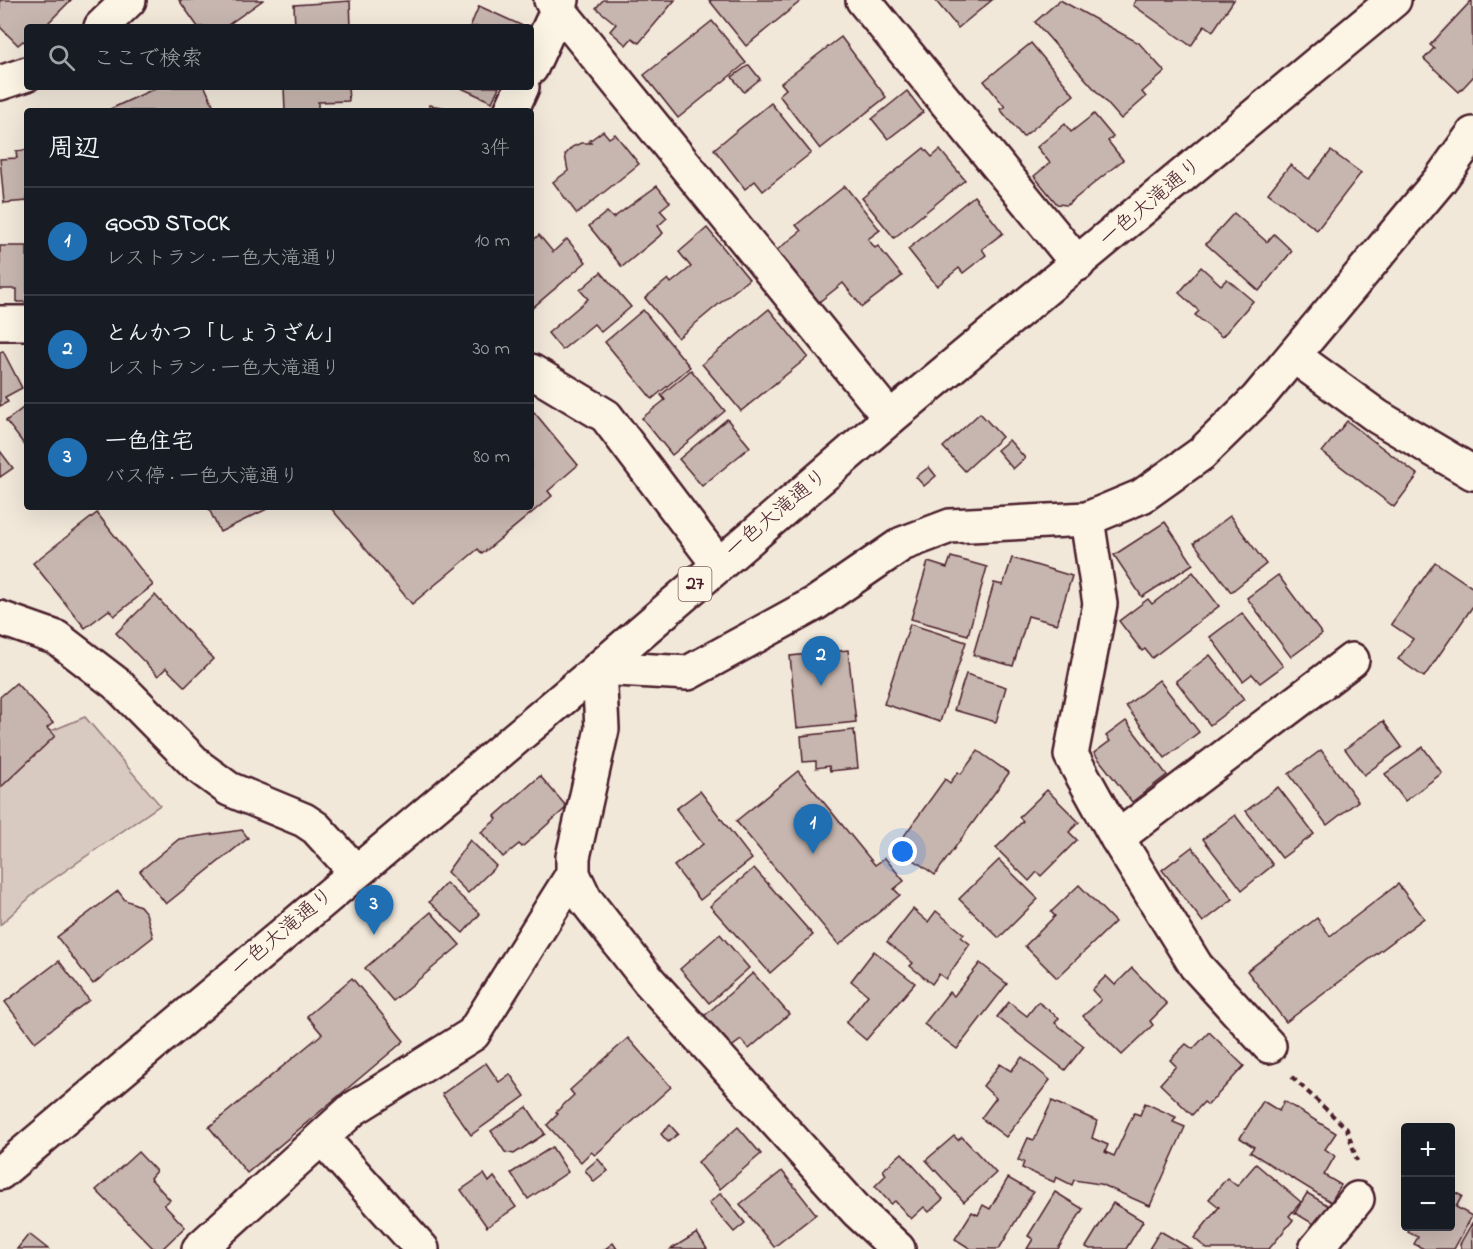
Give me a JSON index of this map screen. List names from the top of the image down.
{
  "streets": {
    "street": ["一色大滝通り", "27"]
  },
  "page": {
    "search": "ここで検索",
    "heading": ["周辺", "3件"],
    "list": [
      {
        "mark": "1",
        "name": "GOOD STOCK",
        "note": "レストラン · 一色大滝通り",
        "value": "10 m"
      },
      {
        "mark": "2",
        "name": "とんかつ「しょうざん」",
        "note": "レストラン · 一色大滝通り",
        "value": "30 m"
      },
      {
        "mark": "3",
        "name": "一色住宅",
        "note": "バス停 · 一色大滝通り",
        "value": "80 m"
      }
    ],
    "pins": ["2", "1", "3"],
    "map_buttons": ["+", "−"]
  }
}
